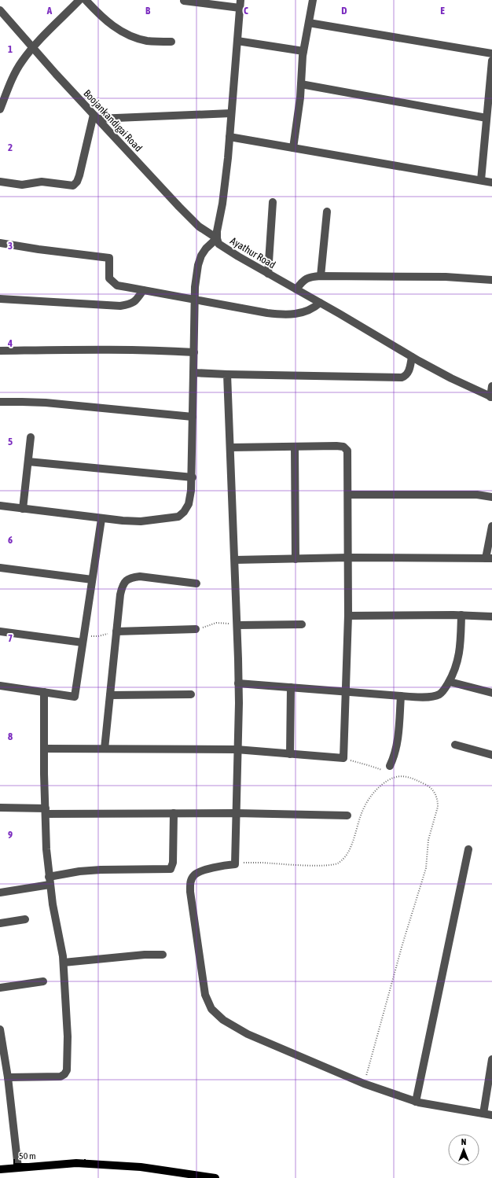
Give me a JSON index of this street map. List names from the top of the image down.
{
  "streets": {
    "street": ["Boojankandigai Road", "Ayathur Road"]
  },
  "crossings": [
    ["Boojankandigai Road", "Ayathur Road"]
  ],
  "scale_bar": "50 m",
  "north": "top",
  "grid": {
    "columns": [
      "A",
      "B",
      "C",
      "D",
      "E"
    ],
    "rows": [
      "1",
      "2",
      "3",
      "4",
      "5",
      "6",
      "7",
      "8",
      "9"
    ]
  }
}
